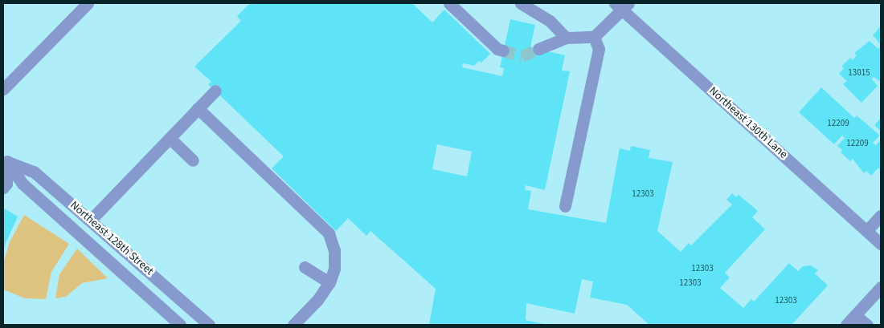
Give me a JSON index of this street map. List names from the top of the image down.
{
  "streets": {
    "street": ["Northeast 130th Lane", "Northeast 128th Street"]
  },
  "house_numbers": [
    "13015",
    "12209",
    "12209",
    "12303",
    "12303",
    "12303",
    "12303"
  ]
}
